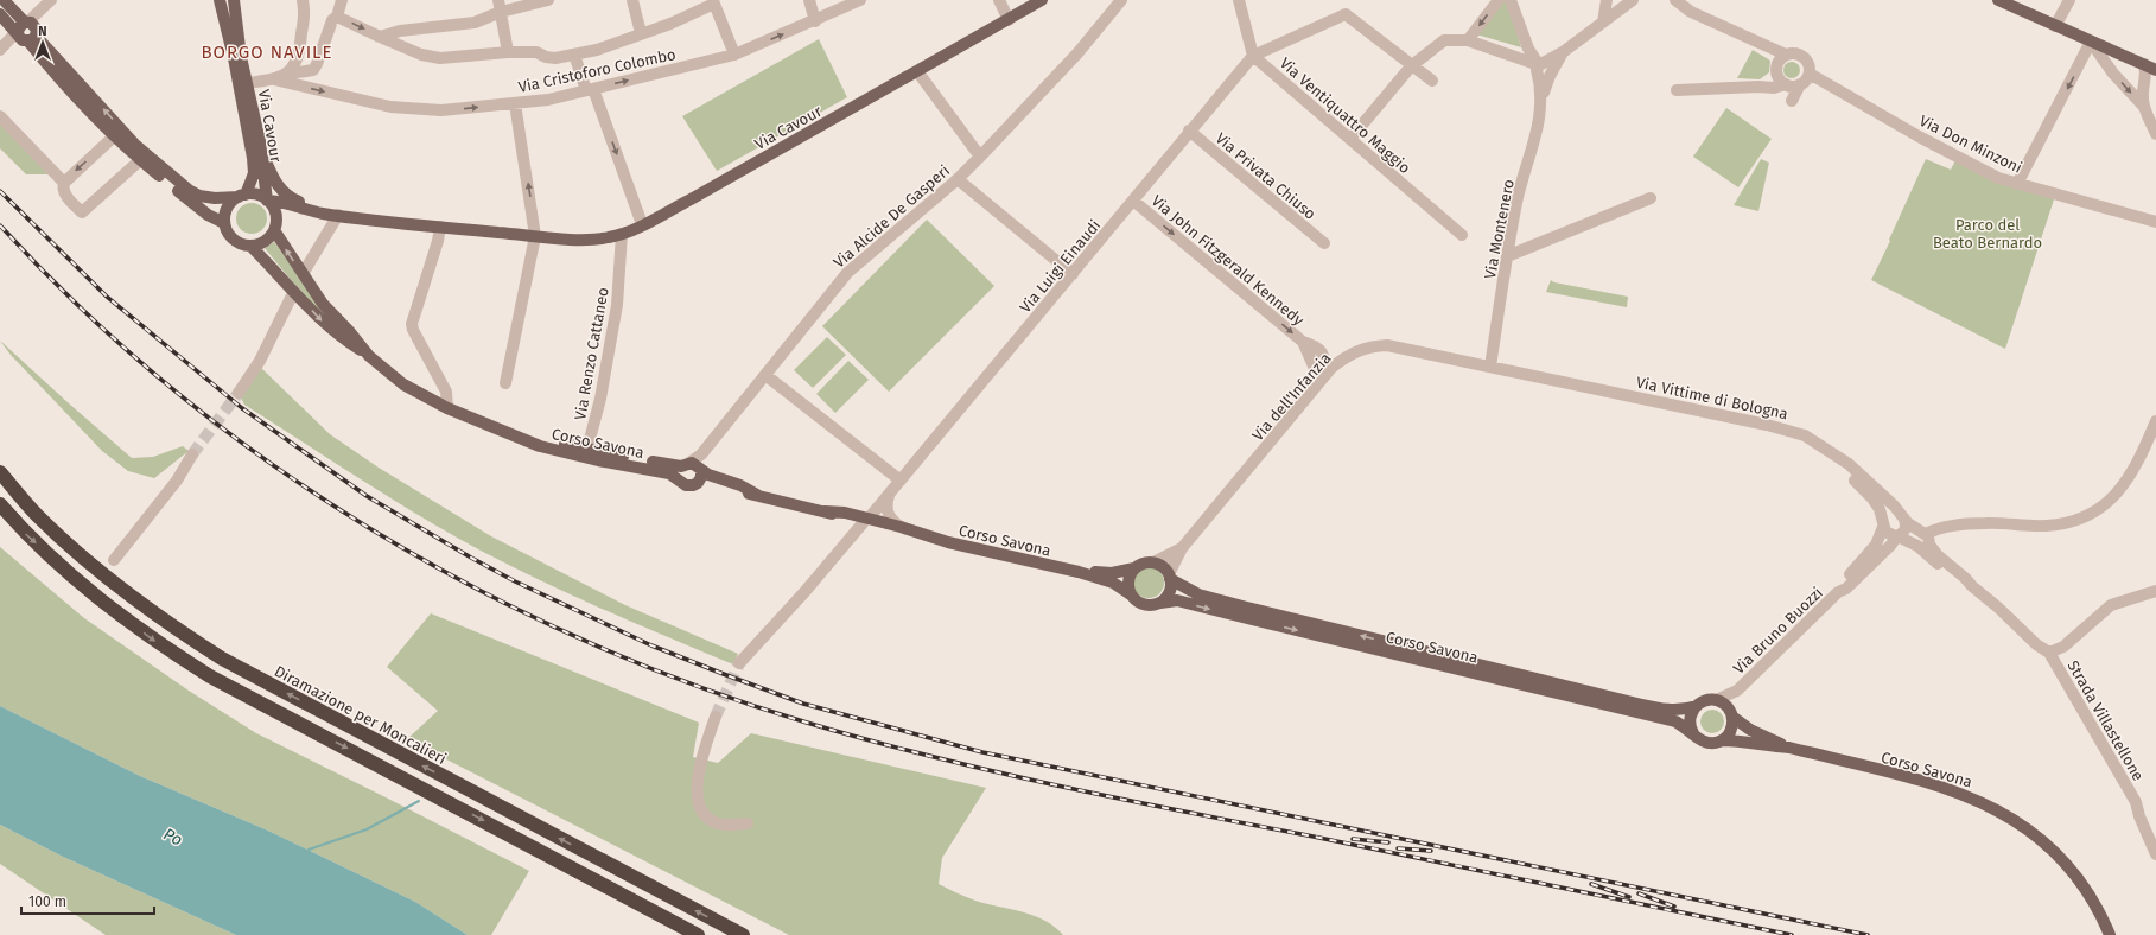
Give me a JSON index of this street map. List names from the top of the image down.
{
  "streets": {
    "highway": ["Diramazione per Moncalieri"],
    "main road": ["Via Cavour", "Corso Savona"],
    "street": [
      "Via Cristoforo Colombo",
      "Via Ventiquattro Maggio",
      "Via Don Minzoni",
      "Via Privata Chiuso",
      "Via Alcide De Gasperi",
      "Via Montenero",
      "Via John Fitzgerald Kennedy",
      "Via Luigi Einaudi",
      "Via Renzo Cattaneo",
      "Via dell'Infanzia",
      "Via Vittime di Bologna",
      "Via Bruno Buozzi",
      "Strada Villastellone"
    ]
  },
  "crossings": [
    ["Via Ventiquattro Maggio", "Via Luigi Einaudi"],
    ["Via Cavour", "Via Renzo Cattaneo"],
    ["Via Cavour", "Corso Savona"],
    ["Via Privata Chiuso", "Via Luigi Einaudi"],
    ["Via Alcide De Gasperi", "Corso Savona"],
    ["Via Montenero", "Via dell'Infanzia"],
    ["Via Montenero", "Via Vittime di Bologna"],
    ["Via John Fitzgerald Kennedy", "Via Luigi Einaudi"],
    ["Via John Fitzgerald Kennedy", "Via dell'Infanzia"],
    ["Via Luigi Einaudi", "Corso Savona"],
    ["Via Renzo Cattaneo", "Corso Savona"],
    ["Via dell'Infanzia", "Via Vittime di Bologna"],
    ["Via dell'Infanzia", "Corso Savona"],
    ["Via Vittime di Bologna", "Via Bruno Buozzi"],
    ["Corso Savona", "Via Bruno Buozzi"]
  ],
  "one_way": ["Via John Fitzgerald Kennedy"],
  "districts": ["BORGO NAVILE"],
  "water": ["Po"],
  "parks": ["Parco del Beato Bernardo"],
  "scale_bar": "100 m",
  "north": "top"
}
